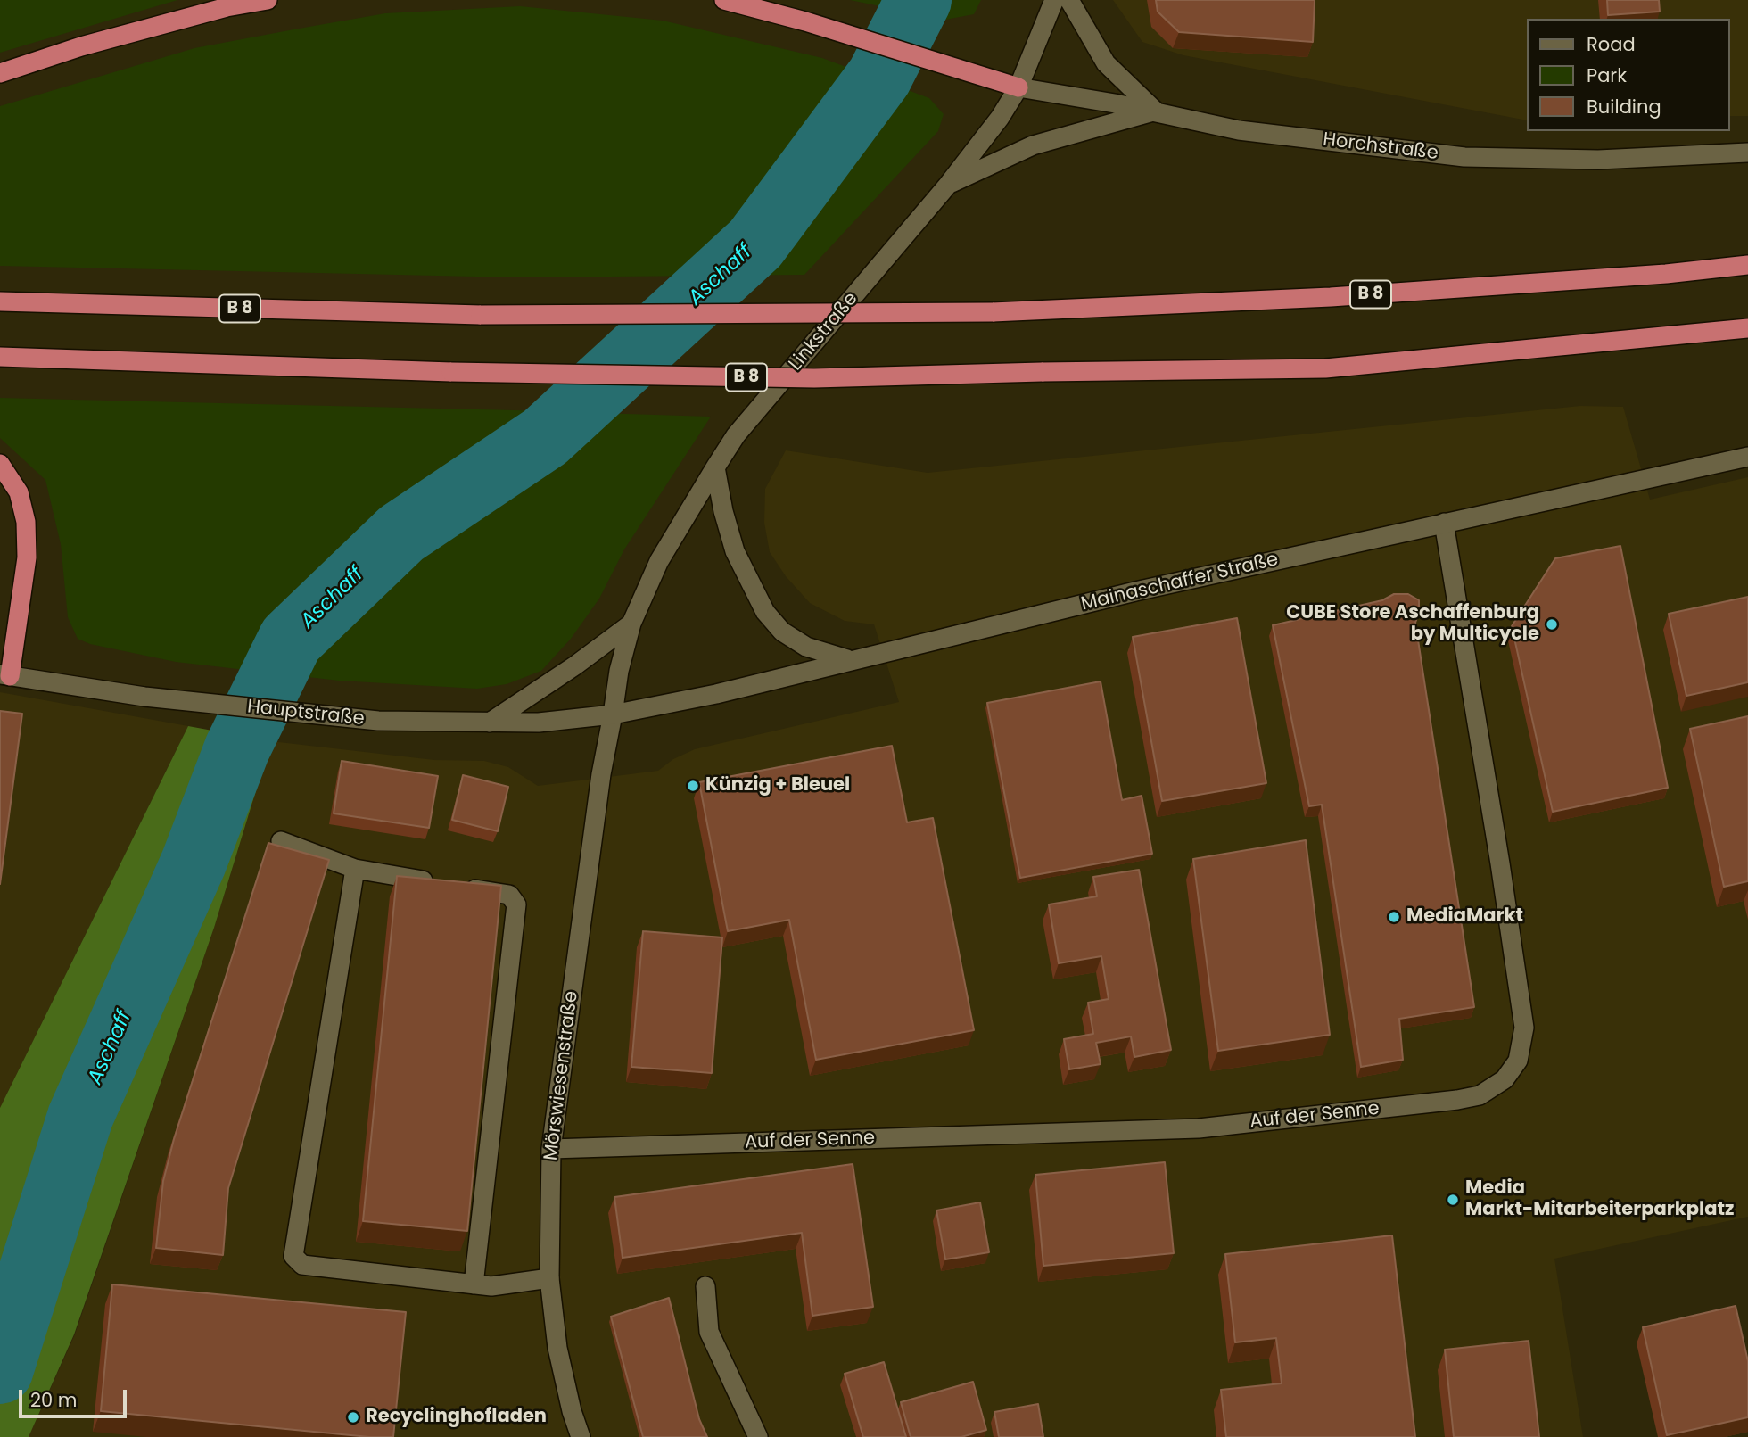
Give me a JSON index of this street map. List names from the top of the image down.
{
  "streets": {
    "highway": ["B 8"],
    "street": [
      "Horchstraße",
      "Linkstraße",
      "Mainaschaffer Straße",
      "Hauptstraße",
      "Mörswiesenstraße",
      "Auf der Senne"
    ]
  },
  "crossings": [
    ["Horchstraße", "Linkstraße"],
    ["Linkstraße", "Mainaschaffer Straße"],
    ["Linkstraße", "Hauptstraße"],
    ["Linkstraße", "Mörswiesenstraße"],
    ["Mainaschaffer Straße", "Hauptstraße"],
    ["Mainaschaffer Straße", "Mörswiesenstraße"],
    ["Mainaschaffer Straße", "Auf der Senne"],
    ["Hauptstraße", "Mörswiesenstraße"],
    ["Mörswiesenstraße", "Auf der Senne"]
  ],
  "water": ["Aschaff"],
  "places": [
    "CUBE Store Aschaffenburg by Multicycle",
    "Künzig + Bleuel",
    "MediaMarkt",
    "Media Markt-Mitarbeiterparkplatz",
    "Recyclinghofladen"
  ],
  "legend": ["Road", "Park", "Building"],
  "scale_bar": "20 m"
}
